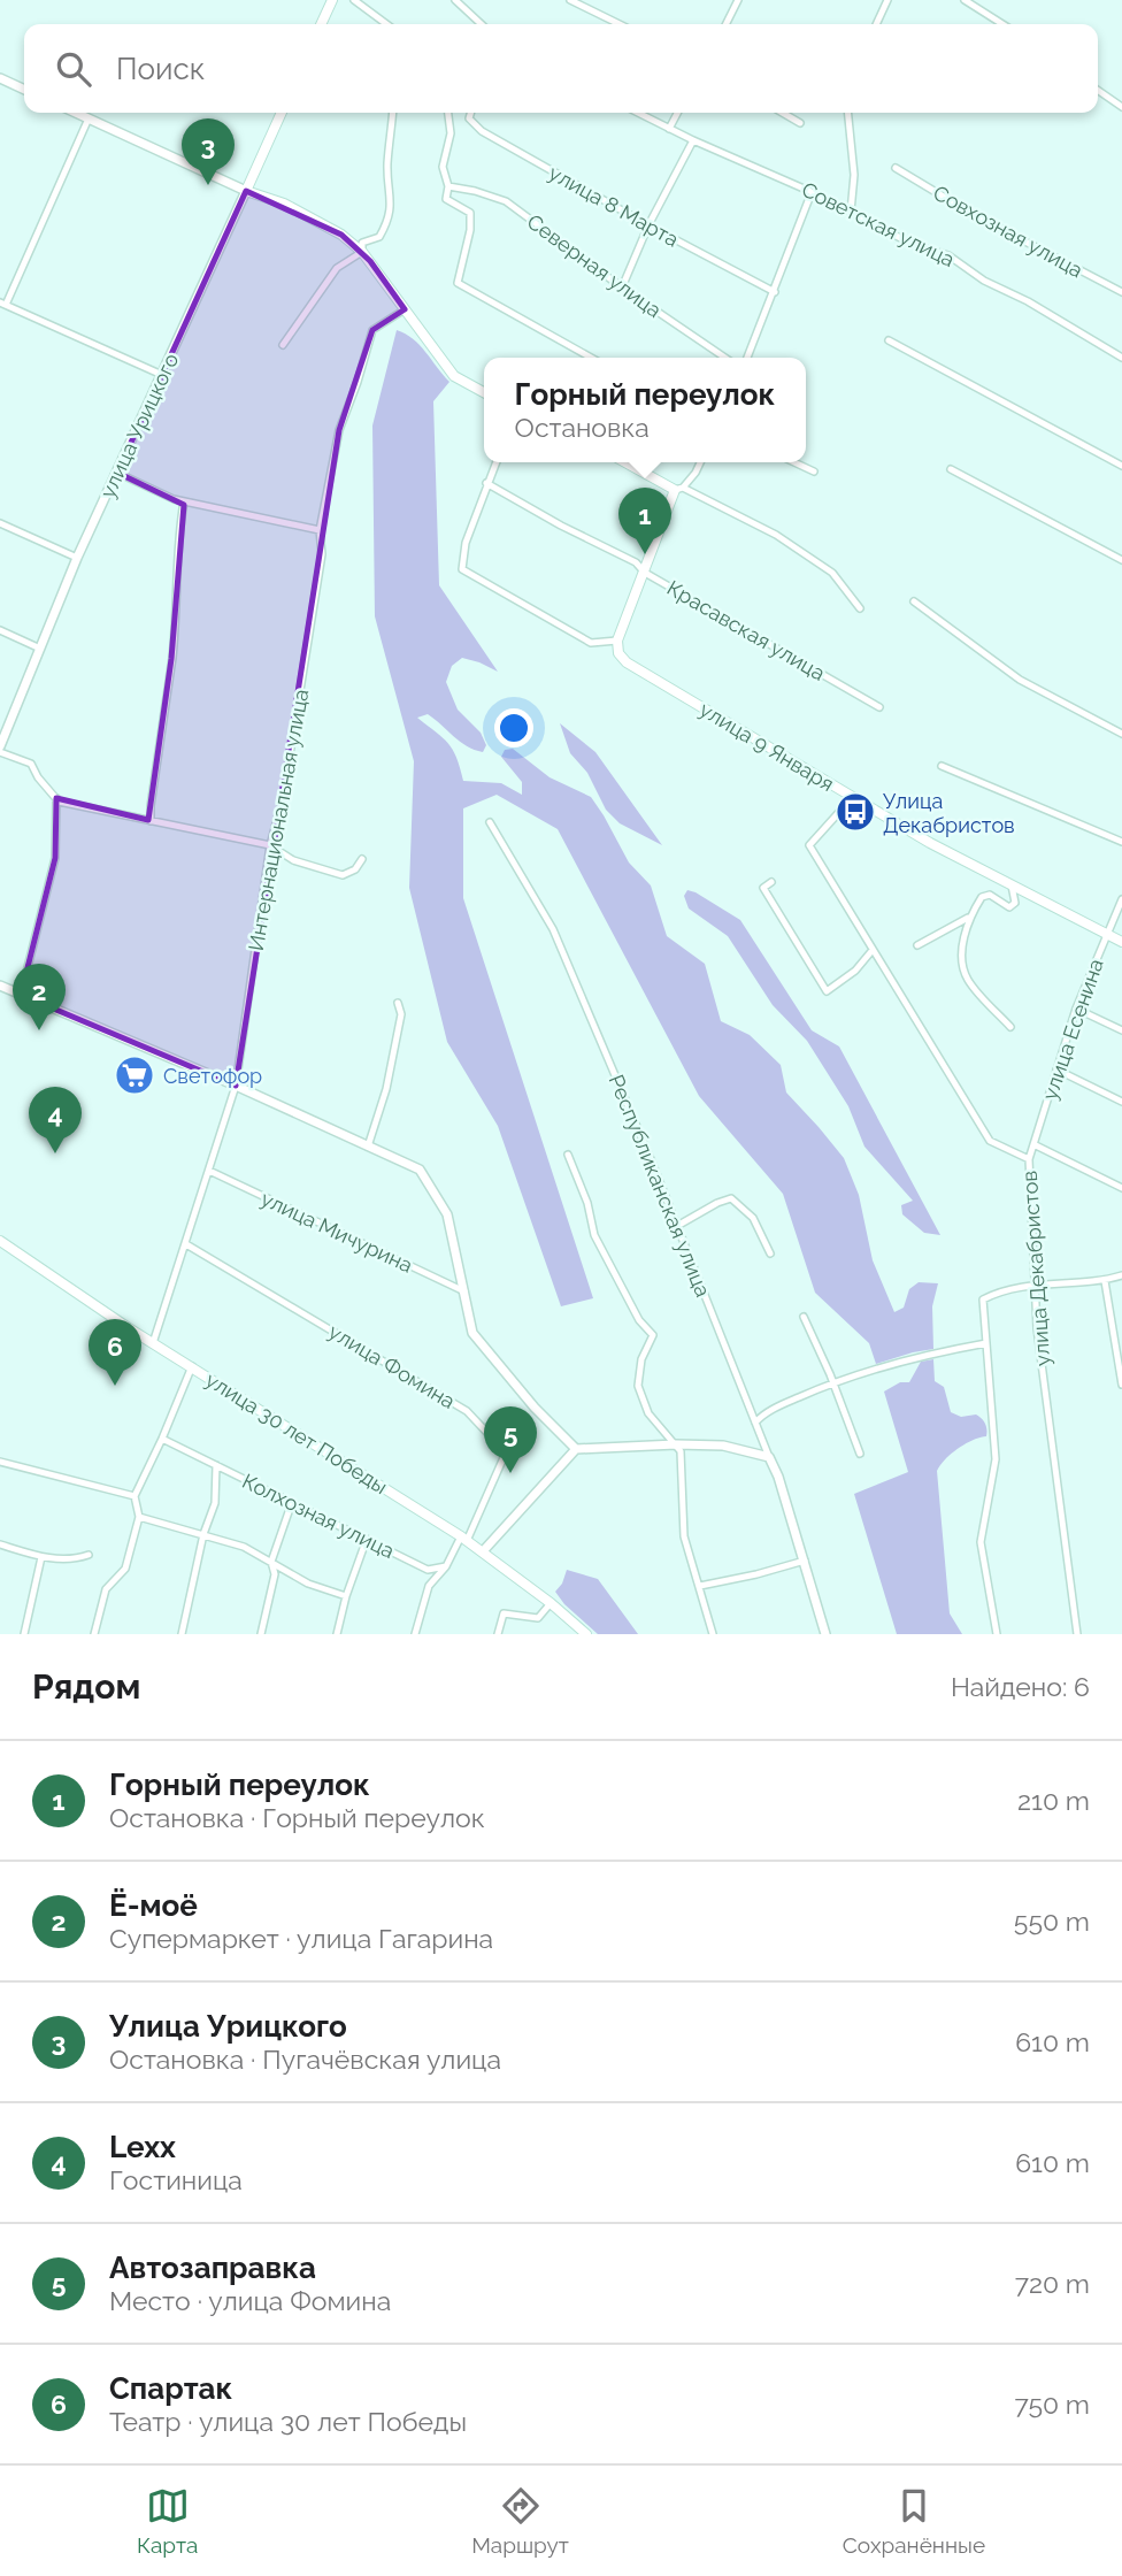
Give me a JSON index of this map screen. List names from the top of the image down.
{
  "streets": {
    "main road": ["улица Урицкого", "улица 9 Января", "улица 30 лет Победы"],
    "street": [
      "улица 8 Марта",
      "Советская улица",
      "Совхозная улица",
      "Северная улица",
      "Красавская улица",
      "Интернациональная улица",
      "улица Есенина",
      "Республиканская улица",
      "улица Мичурина",
      "улица Декабристов",
      "улица Фомина",
      "Колхозная улица"
    ]
  },
  "crossings": [
    ["улица 9 Января", "улица Есенина"],
    ["улица 9 Января", "улица Декабристов"],
    ["Интернациональная улица", "улица Мичурина"],
    ["Интернациональная улица", "улица Фомина"],
    ["Интернациональная улица", "улица 30 лет Победы"],
    ["улица Есенина", "улица Декабристов"],
    ["улица Фомина", "улица 30 лет Победы"]
  ],
  "places": {
    "bus stop": ["Улица Декабристов"],
    "supermarket": ["Светофор"]
  },
  "page": {
    "search": "Поиск",
    "pins": [
      "3",
      "1",
      "2",
      "4",
      "6",
      "5"
    ],
    "popup": ["Горный переулок", "Остановка"],
    "heading": ["Рядом", "Найдено: 6"],
    "list": [
      {
        "mark": "1",
        "name": "Горный переулок",
        "note": "Остановка · Горный переулок",
        "value": "210 m"
      },
      {
        "mark": "2",
        "name": "Ё-моё",
        "note": "Супермаркет · улица Гагарина",
        "value": "550 m"
      },
      {
        "mark": "3",
        "name": "Улица Урицкого",
        "note": "Остановка · Пугачёвская улица",
        "value": "610 m"
      },
      {
        "mark": "4",
        "name": "Lexx",
        "note": "Гостиница",
        "value": "610 m"
      },
      {
        "mark": "5",
        "name": "Автозаправка",
        "note": "Место · улица Фомина",
        "value": "720 m"
      },
      {
        "mark": "6",
        "name": "Спартак",
        "note": "Театр · улица 30 лет Победы",
        "value": "750 m"
      }
    ],
    "nav": ["Карта", "Маршрут", "Сохранённые"]
  }
}
